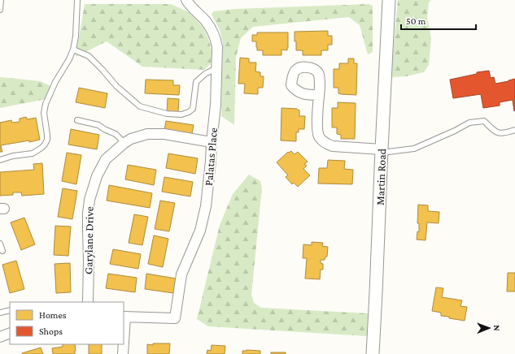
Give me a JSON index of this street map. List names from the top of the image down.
{
  "streets": {
    "street": ["Palatas Place", "Martin Road", "Garylane Drive"]
  },
  "crossings": [
    ["Palatas Place", "Garylane Drive"]
  ],
  "legend": ["Homes", "Shops"],
  "scale_bar": "50 m",
  "north": "right"
}
